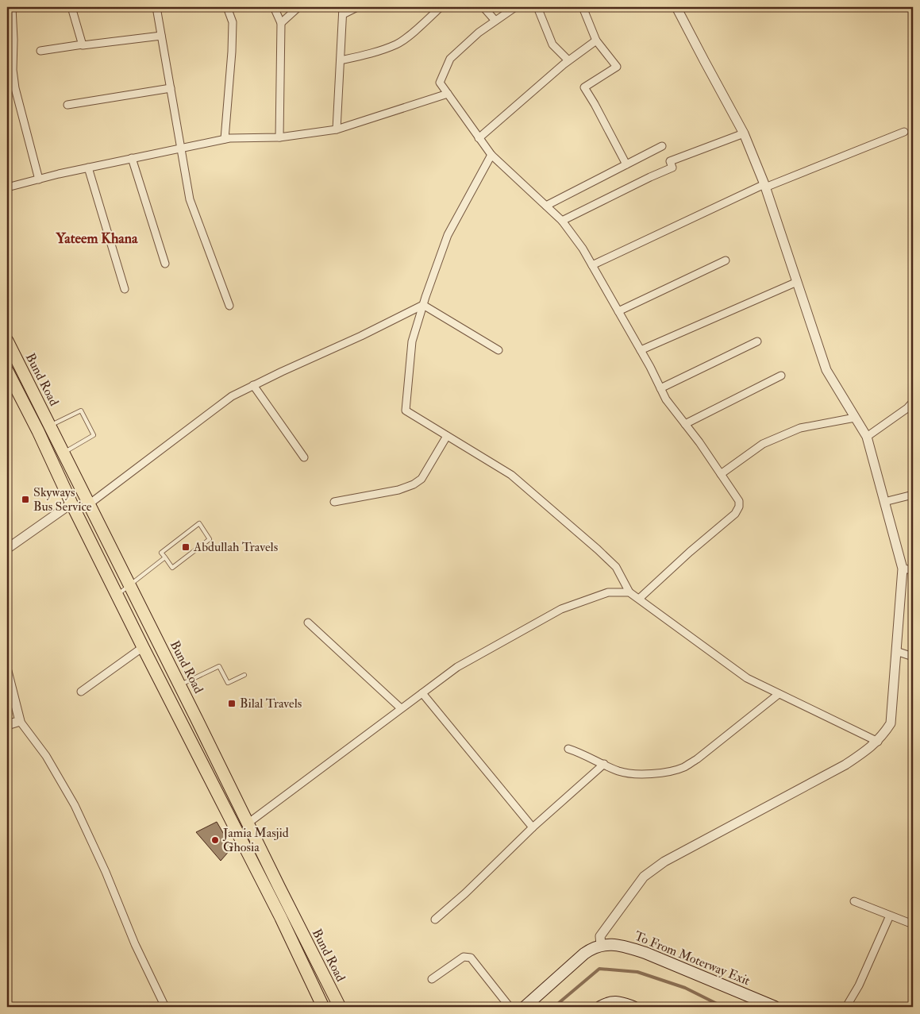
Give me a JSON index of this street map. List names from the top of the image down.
{
  "streets": {
    "main road": ["Bund Road", "To From Moterway Exit"]
  },
  "districts": ["Yateem Khana"],
  "places": {
    "transit": ["Skyways Bus Service", "Abdullah Travels", "Bilal Travels"],
    "other": ["Jamia Masjid Ghosia"]
  }
}
